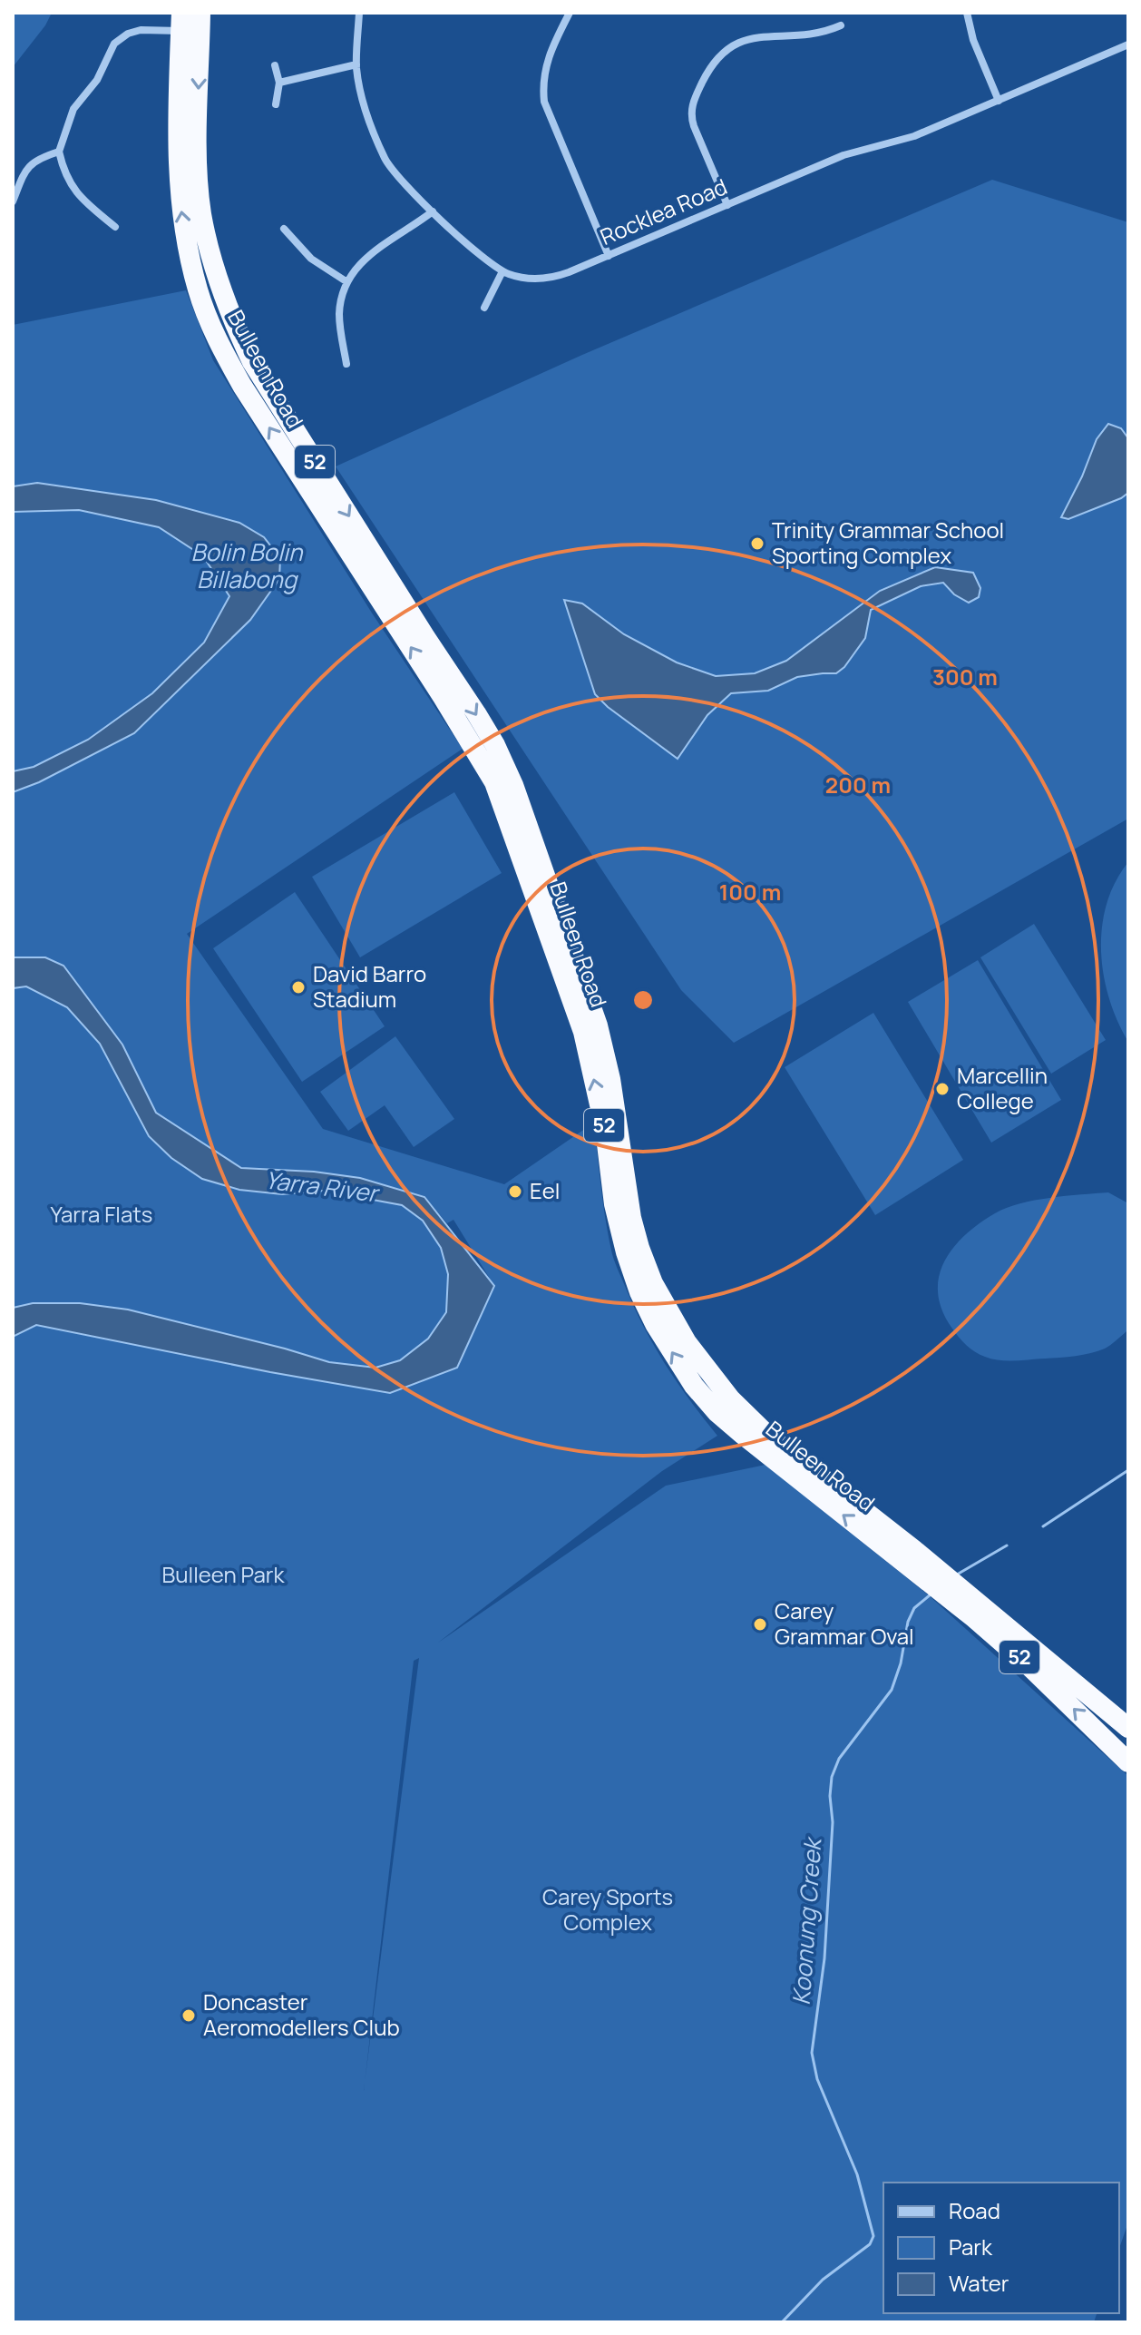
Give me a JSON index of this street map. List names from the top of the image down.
{
  "streets": {
    "highway": ["Bulleen Road", "52"],
    "street": ["Rocklea Road"]
  },
  "water": ["Bolin Bolin Billabong", "Yarra River", "Koonung Creek"],
  "parks": ["Yarra Flats", "Bulleen Park", "Carey Sports Complex"],
  "places": [
    "Trinity Grammar School Sporting Complex",
    "David Barro Stadium",
    "Marcellin College",
    "Eel",
    "Carey Grammar Oval",
    "Doncaster Aeromodellers Club"
  ],
  "legend": ["Road", "Park", "Water"],
  "rings": ["300 m", "200 m", "100 m"]
}
